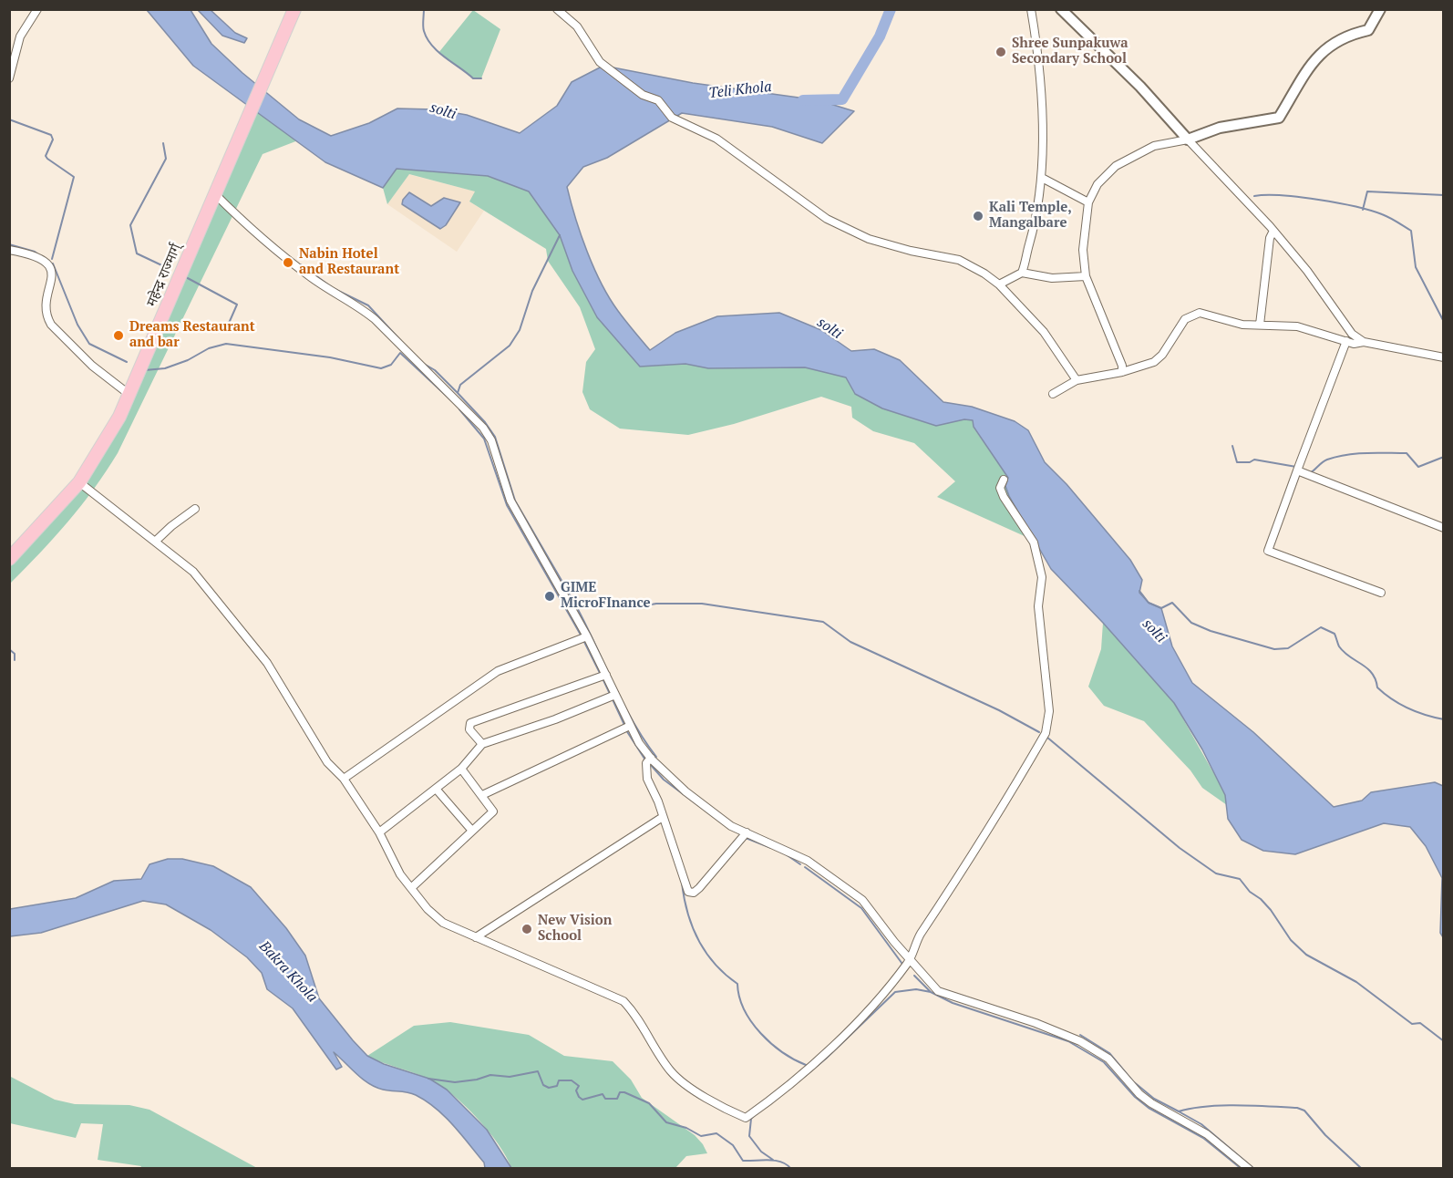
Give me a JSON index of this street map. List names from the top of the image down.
{
  "streets": {
    "highway": ["महेन्द्र राज्मार्ग्"]
  },
  "water": ["Teli Khola", "solti", "Bakra Khola"],
  "places": [
    "Shree Sunpakuwa Secondary School",
    "Kali Temple, Mangalbare",
    "Nabin Hotel and Restaurant",
    "Dreams Restaurant and bar",
    "GIME MicroFInance",
    "New Vision School"
  ]
}
